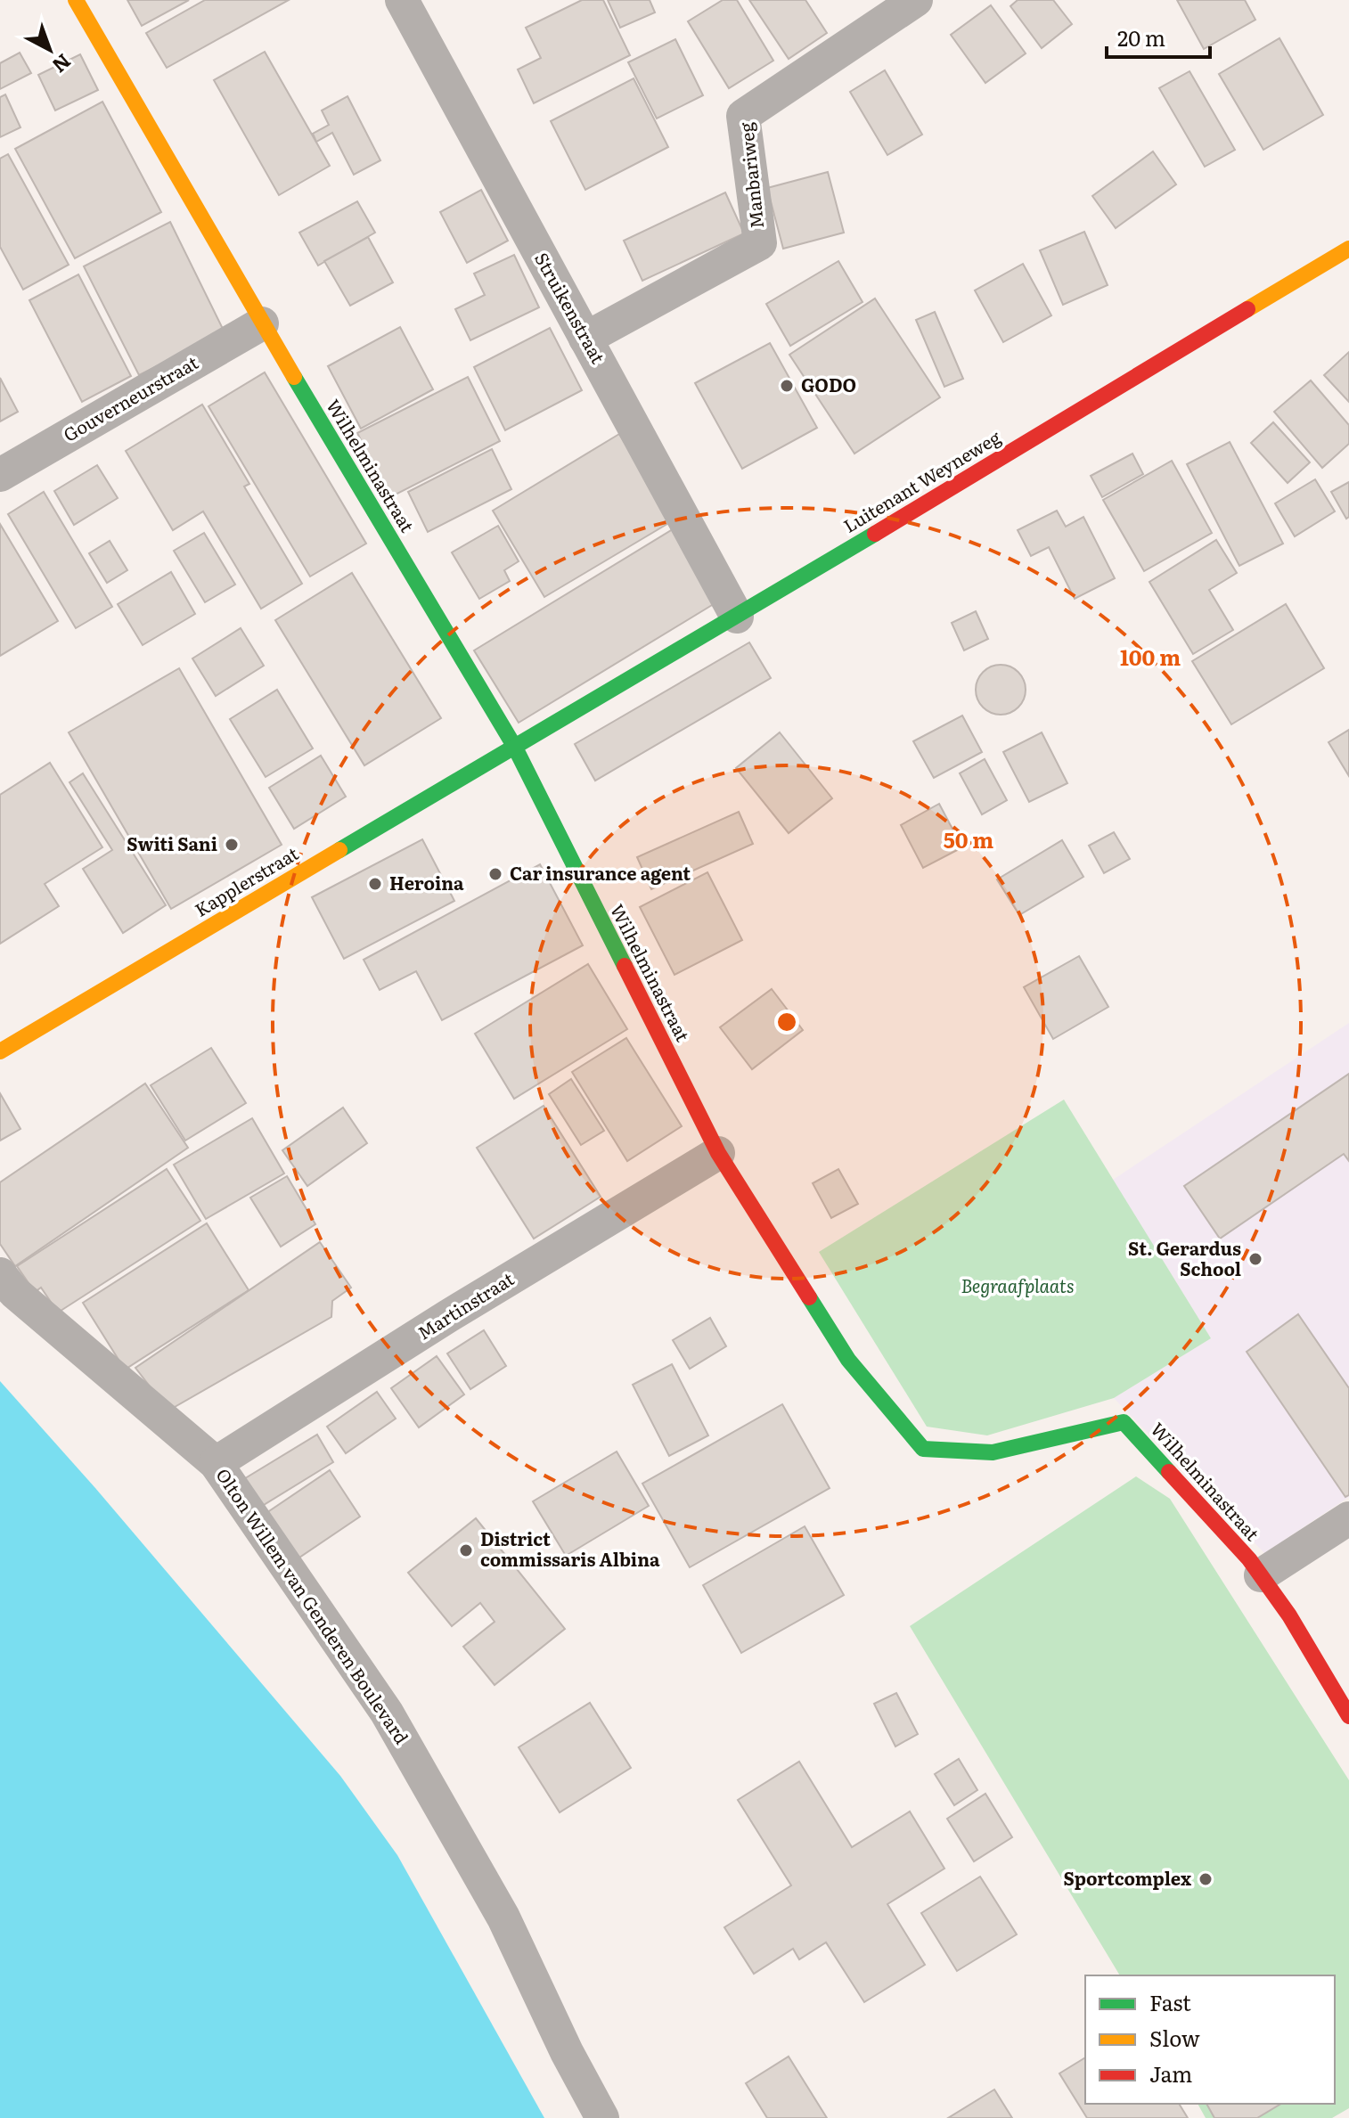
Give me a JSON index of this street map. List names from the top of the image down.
{
  "streets": {
    "street": [
      "Manbariweg",
      "Struikenstraat",
      "Gouverneurstraat",
      "Wilhelminastraat",
      "Luitenant Weyneweg",
      "Kapplerstraat",
      "Martinstraat",
      "Olton Willem van Genderen Boulevard"
    ]
  },
  "crossings": [
    ["Manbariweg", "Struikenstraat"],
    ["Struikenstraat", "Luitenant Weyneweg"],
    ["Gouverneurstraat", "Wilhelminastraat"],
    ["Wilhelminastraat", "Luitenant Weyneweg"],
    ["Wilhelminastraat", "Kapplerstraat"],
    ["Wilhelminastraat", "Martinstraat"],
    ["Luitenant Weyneweg", "Kapplerstraat"],
    ["Martinstraat", "Olton Willem van Genderen Boulevard"]
  ],
  "parks": ["Begraafplaats"],
  "places": [
    "GODO",
    "Switi Sani",
    "Car insurance agent",
    "Heroina",
    "St. Gerardus School",
    "District commissaris Albina",
    "Sportcomplex"
  ],
  "legend": ["Fast", "Slow", "Jam"],
  "scale_bar": "20 m",
  "north": "bottom right",
  "rings": ["100 m", "50 m"]
}
